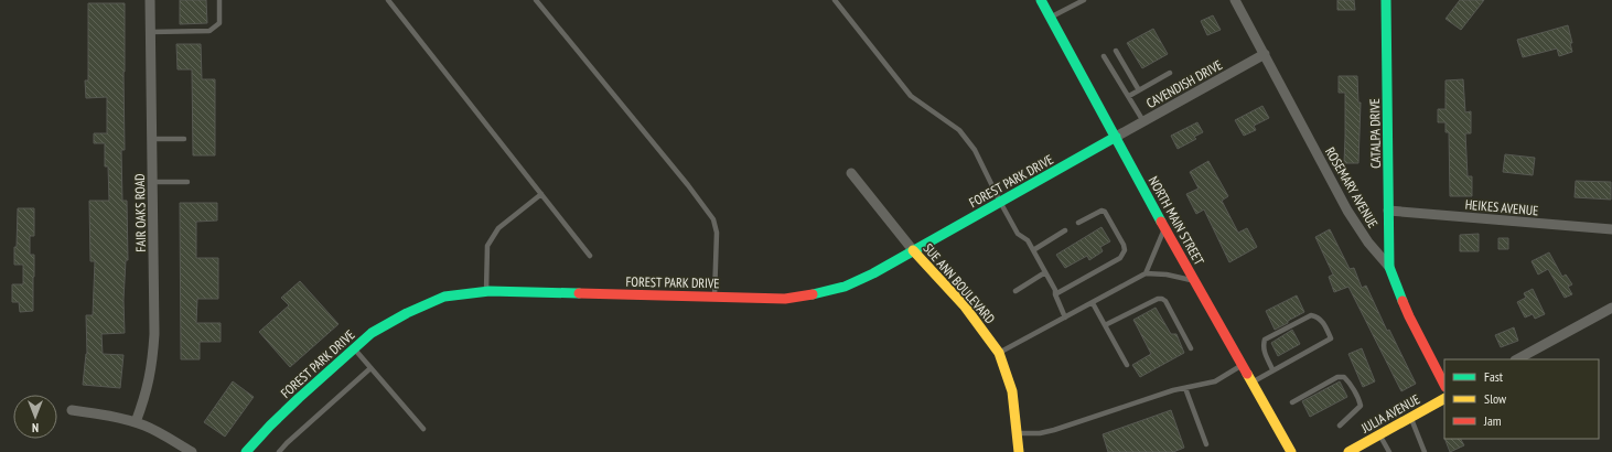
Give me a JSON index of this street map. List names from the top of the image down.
{
  "streets": {
    "street": [
      "CAVENDISH DRIVE",
      "CATALPA DRIVE",
      "FOREST PARK DRIVE",
      "ROSEMARY AVENUE",
      "HEIKES AVENUE",
      "FAIR OAKS ROAD",
      "NORTH MAIN STREET",
      "SUE ANN BOULEVARD",
      "JULIA AVENUE"
    ]
  },
  "crossings": [
    ["CAVENDISH DRIVE", "FOREST PARK DRIVE"],
    ["CAVENDISH DRIVE", "ROSEMARY AVENUE"],
    ["CAVENDISH DRIVE", "NORTH MAIN STREET"],
    ["CATALPA DRIVE", "ROSEMARY AVENUE"],
    ["CATALPA DRIVE", "HEIKES AVENUE"],
    ["FOREST PARK DRIVE", "NORTH MAIN STREET"],
    ["FOREST PARK DRIVE", "SUE ANN BOULEVARD"]
  ],
  "legend": ["Fast", "Slow", "Jam"],
  "north": "bottom"
}
